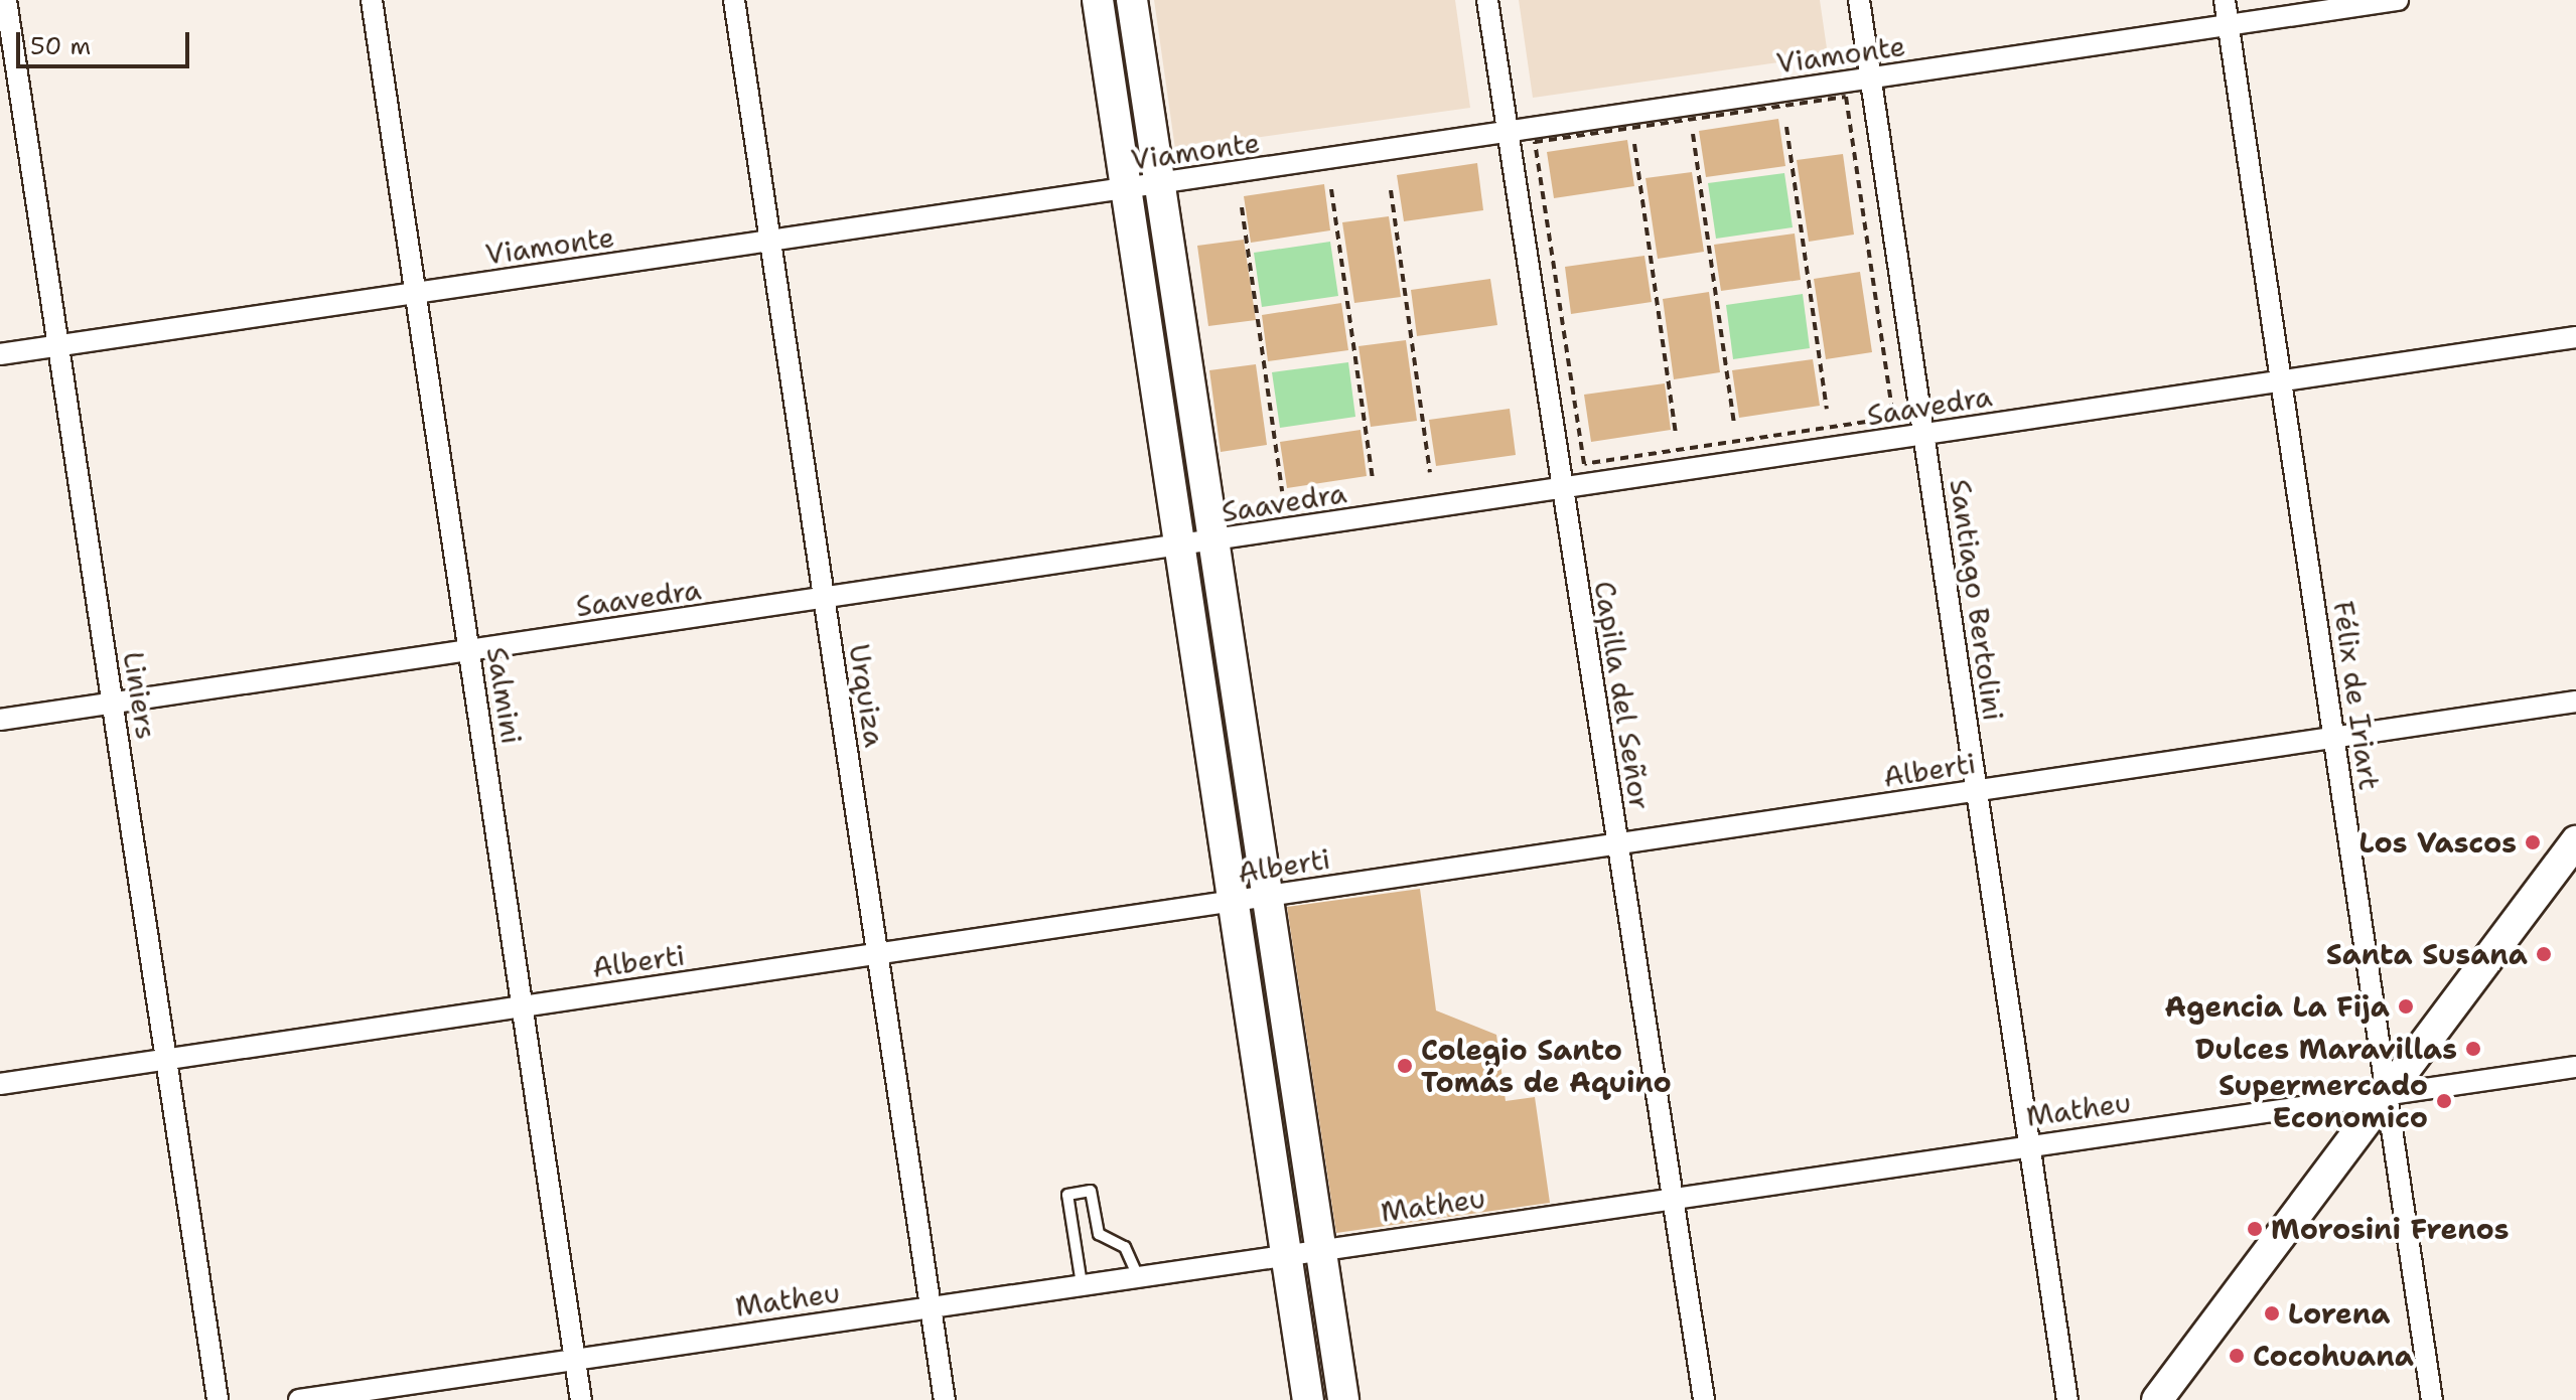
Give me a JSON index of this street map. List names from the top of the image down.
{
  "streets": {
    "street": [
      "Viamonte",
      "Saavedra",
      "Santiago Bertolini",
      "Liniers",
      "Salmini",
      "Urquiza",
      "Capilla del Señor",
      "Félix de Iriart",
      "Alberti",
      "Matheu"
    ]
  },
  "crossings": [
    ["Viamonte", "Santiago Bertolini"],
    ["Viamonte", "Liniers"],
    ["Viamonte", "Salmini"],
    ["Viamonte", "Urquiza"],
    ["Viamonte", "Capilla del Señor"],
    ["Viamonte", "Félix de Iriart"],
    ["Saavedra", "Santiago Bertolini"],
    ["Saavedra", "Liniers"],
    ["Saavedra", "Salmini"],
    ["Saavedra", "Urquiza"],
    ["Saavedra", "Capilla del Señor"],
    ["Saavedra", "Félix de Iriart"],
    ["Santiago Bertolini", "Alberti"],
    ["Santiago Bertolini", "Matheu"],
    ["Liniers", "Alberti"],
    ["Salmini", "Alberti"],
    ["Salmini", "Matheu"],
    ["Urquiza", "Alberti"],
    ["Urquiza", "Matheu"],
    ["Capilla del Señor", "Alberti"],
    ["Capilla del Señor", "Matheu"],
    ["Félix de Iriart", "Alberti"],
    ["Félix de Iriart", "Matheu"]
  ],
  "places": [
    "Los Vascos",
    "Santa Susana",
    "Agencia La Fija",
    "Dulces Maravillas",
    "Colegio Santo Tomás de Aquino",
    "Supermercado Economico",
    "Morosini Frenos",
    "Lorena",
    "Cocohuana"
  ],
  "scale_bar": "50 m"
}
